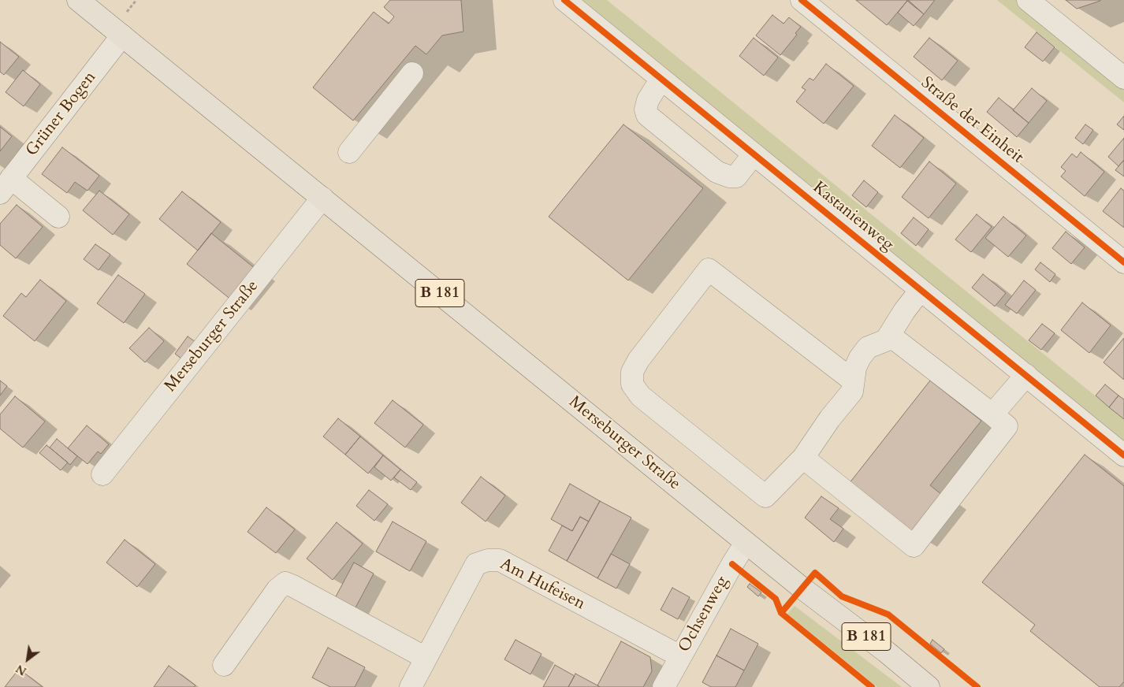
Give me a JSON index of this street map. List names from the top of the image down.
{
  "streets": {
    "main road": ["B 181", "Merseburger Straße"],
    "street": [
      "Grüner Bogen",
      "Straße der Einheit",
      "Kastanienweg",
      "Am Hufeisen",
      "Ochsenweg"
    ]
  },
  "crossings": [
    ["Grüner Bogen", "Merseburger Straße"],
    ["Merseburger Straße", "Ochsenweg"],
    ["Am Hufeisen", "Ochsenweg"]
  ],
  "north": "bottom left"
}
